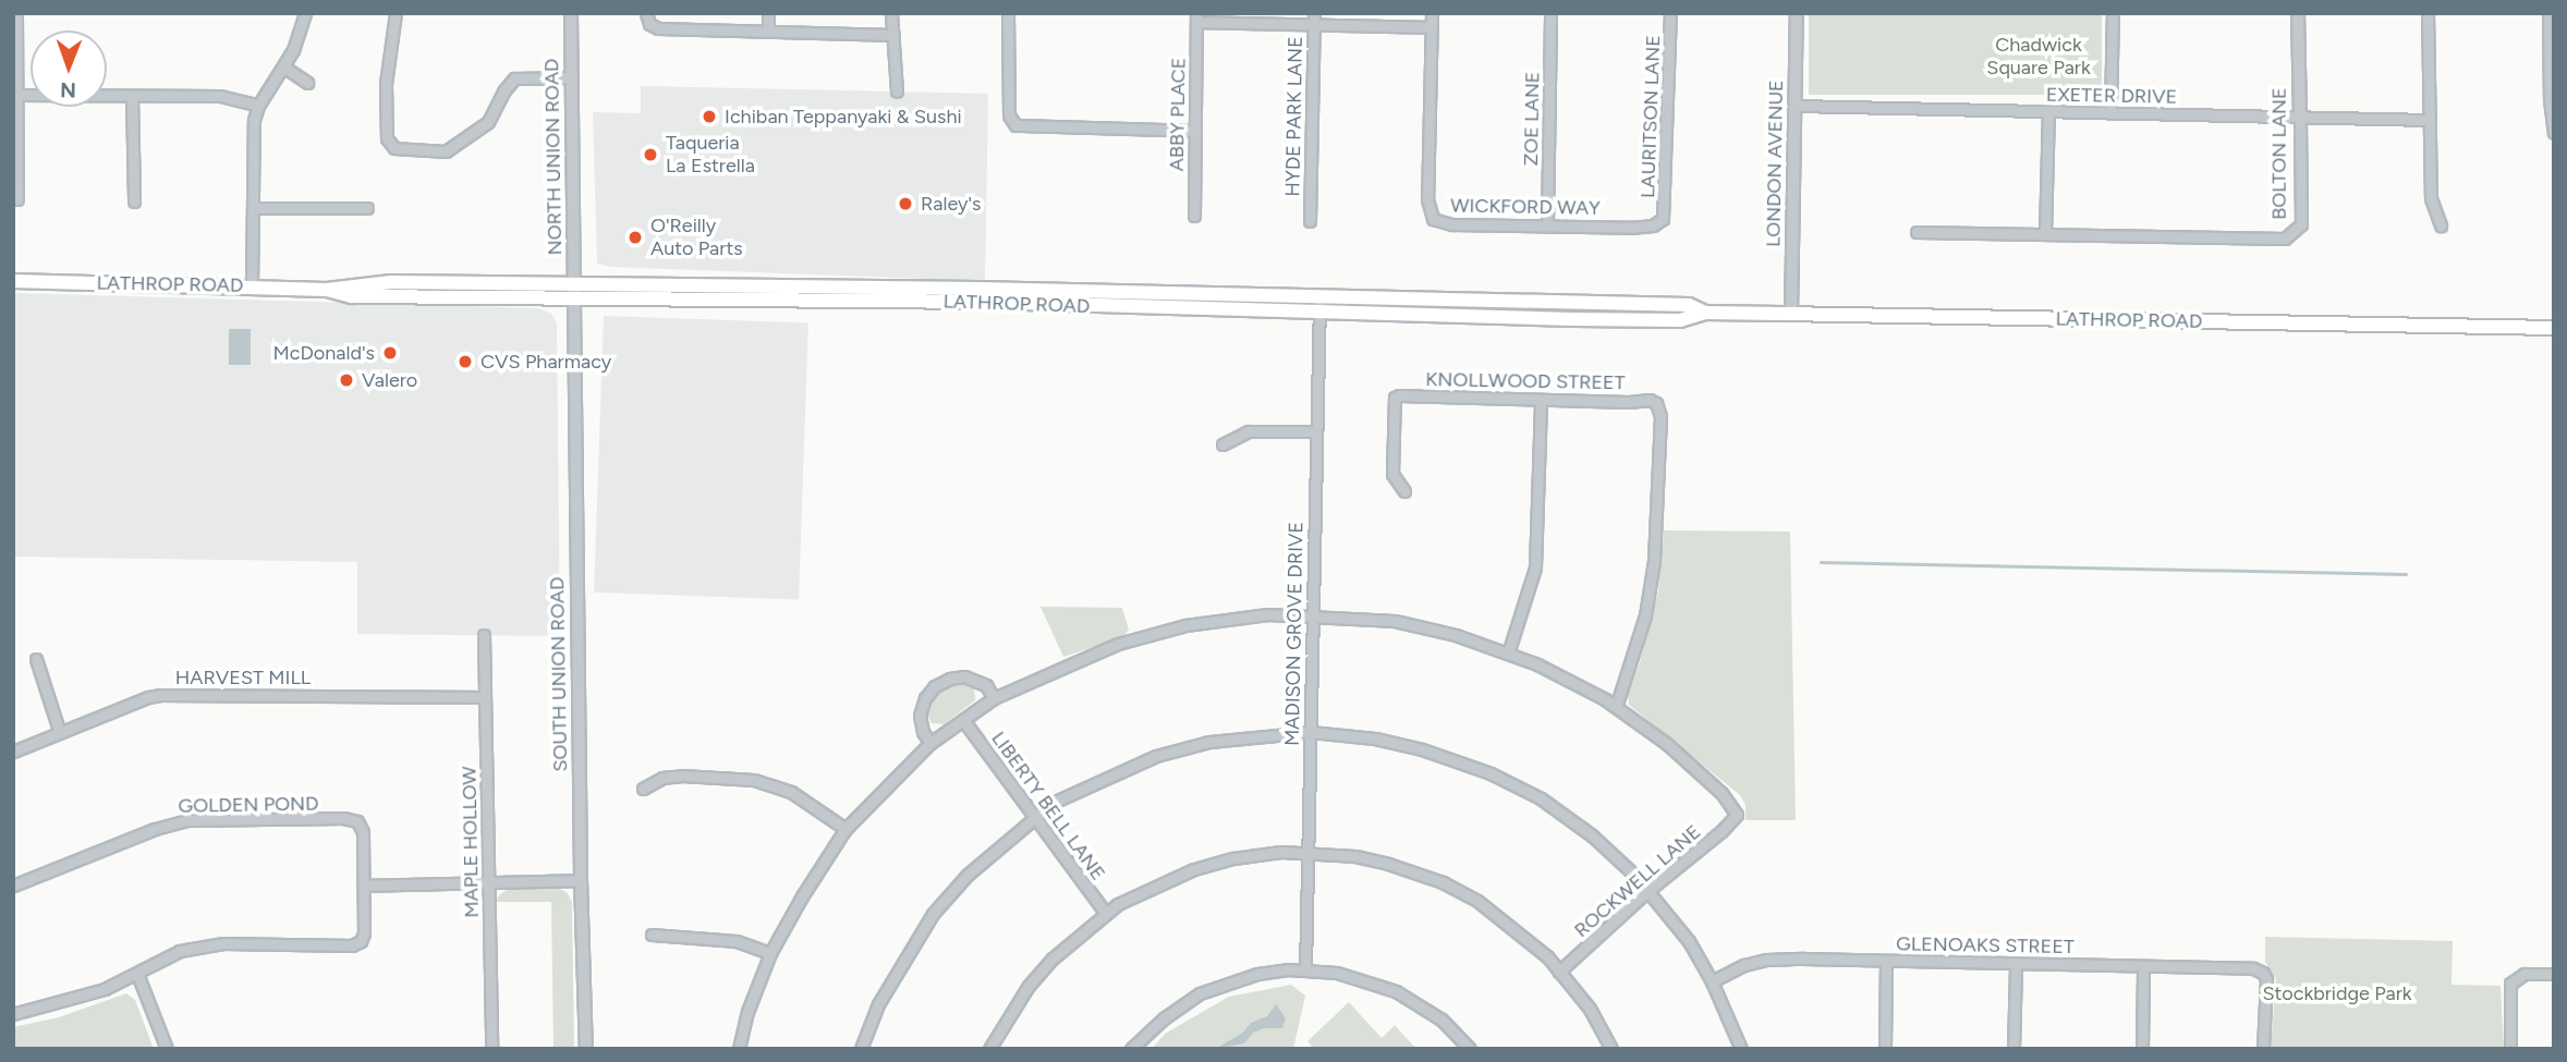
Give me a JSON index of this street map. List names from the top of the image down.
{
  "streets": {
    "main road": ["LATHROP ROAD"],
    "street": [
      "EXETER DRIVE",
      "ABBY PLACE",
      "HYDE PARK LANE",
      "LAURITSON LANE",
      "ZOE LANE",
      "BOLTON LANE",
      "NORTH UNION ROAD",
      "LONDON AVENUE",
      "WICKFORD WAY",
      "KNOLLWOOD STREET",
      "MADISON GROVE DRIVE",
      "SOUTH UNION ROAD",
      "HARVEST MILL",
      "GOLDEN POND",
      "LIBERTY BELL LANE",
      "MAPLE HOLLOW",
      "ROCKWELL LANE",
      "GLENOAKS STREET"
    ]
  },
  "crossings": [
    ["EXETER DRIVE", "BOLTON LANE"],
    ["EXETER DRIVE", "LONDON AVENUE"],
    ["LAURITSON LANE", "WICKFORD WAY"],
    ["ZOE LANE", "WICKFORD WAY"],
    ["NORTH UNION ROAD", "LATHROP ROAD"],
    ["NORTH UNION ROAD", "SOUTH UNION ROAD"],
    ["LONDON AVENUE", "LATHROP ROAD"],
    ["LATHROP ROAD", "MADISON GROVE DRIVE"],
    ["LATHROP ROAD", "SOUTH UNION ROAD"],
    ["KNOLLWOOD STREET", "ROCKWELL LANE"],
    ["HARVEST MILL", "MAPLE HOLLOW"]
  ],
  "parks": ["Chadwick Square Park", "Stockbridge Park"],
  "places": [
    "Ichiban Teppanyaki & Sushi",
    "Taqueria La Estrella",
    "Raley's",
    "O'Reilly Auto Parts",
    "McDonald's",
    "CVS Pharmacy",
    "Valero"
  ],
  "north": "bottom"
}
